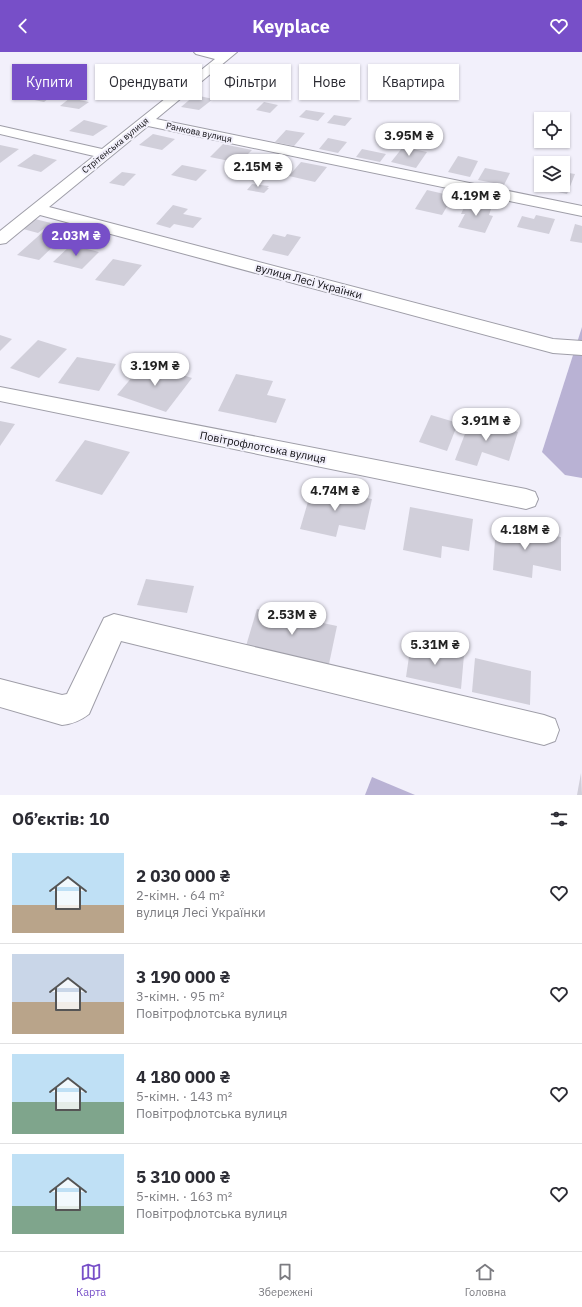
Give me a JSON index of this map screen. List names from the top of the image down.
{
  "streets": {
    "street": [
      "Ранкова вулиця",
      "Стрітенська вулиця",
      "вулиця Лесі Українки",
      "Повітрофлотська вулиця"
    ]
  },
  "crossings": [
    ["Ранкова вулиця", "Стрітенська вулиця"],
    ["Стрітенська вулиця", "вулиця Лесі Українки"]
  ],
  "page": {
    "header": "Keyplace",
    "chip": [
      "Купити",
      "Орендувати",
      "Фільтри",
      "Нове",
      "Квартира"
    ],
    "price": [
      "3.95M ₴",
      "2.15M ₴",
      "4.19M ₴",
      "2.03M ₴",
      "3.19M ₴",
      "3.91M ₴",
      "4.74M ₴",
      "4.18M ₴",
      "2.53M ₴",
      "5.31M ₴"
    ],
    "heading": "Об’єктів: 10",
    "list": [
      {
        "name": "2 030 000 ₴",
        "note": "2-кімн. · 64 m² · вулиця Лесі Українки"
      },
      {
        "name": "3 190 000 ₴",
        "note": "3-кімн. · 95 m² · Повітрофлотська вулиця"
      },
      {
        "name": "4 180 000 ₴",
        "note": "5-кімн. · 143 m² · Повітрофлотська вулиця"
      },
      {
        "name": "5 310 000 ₴",
        "note": "5-кімн. · 163 m² · Повітрофлотська вулиця"
      }
    ],
    "tabs": ["Карта", "Збережені", "Головна"]
  }
}
